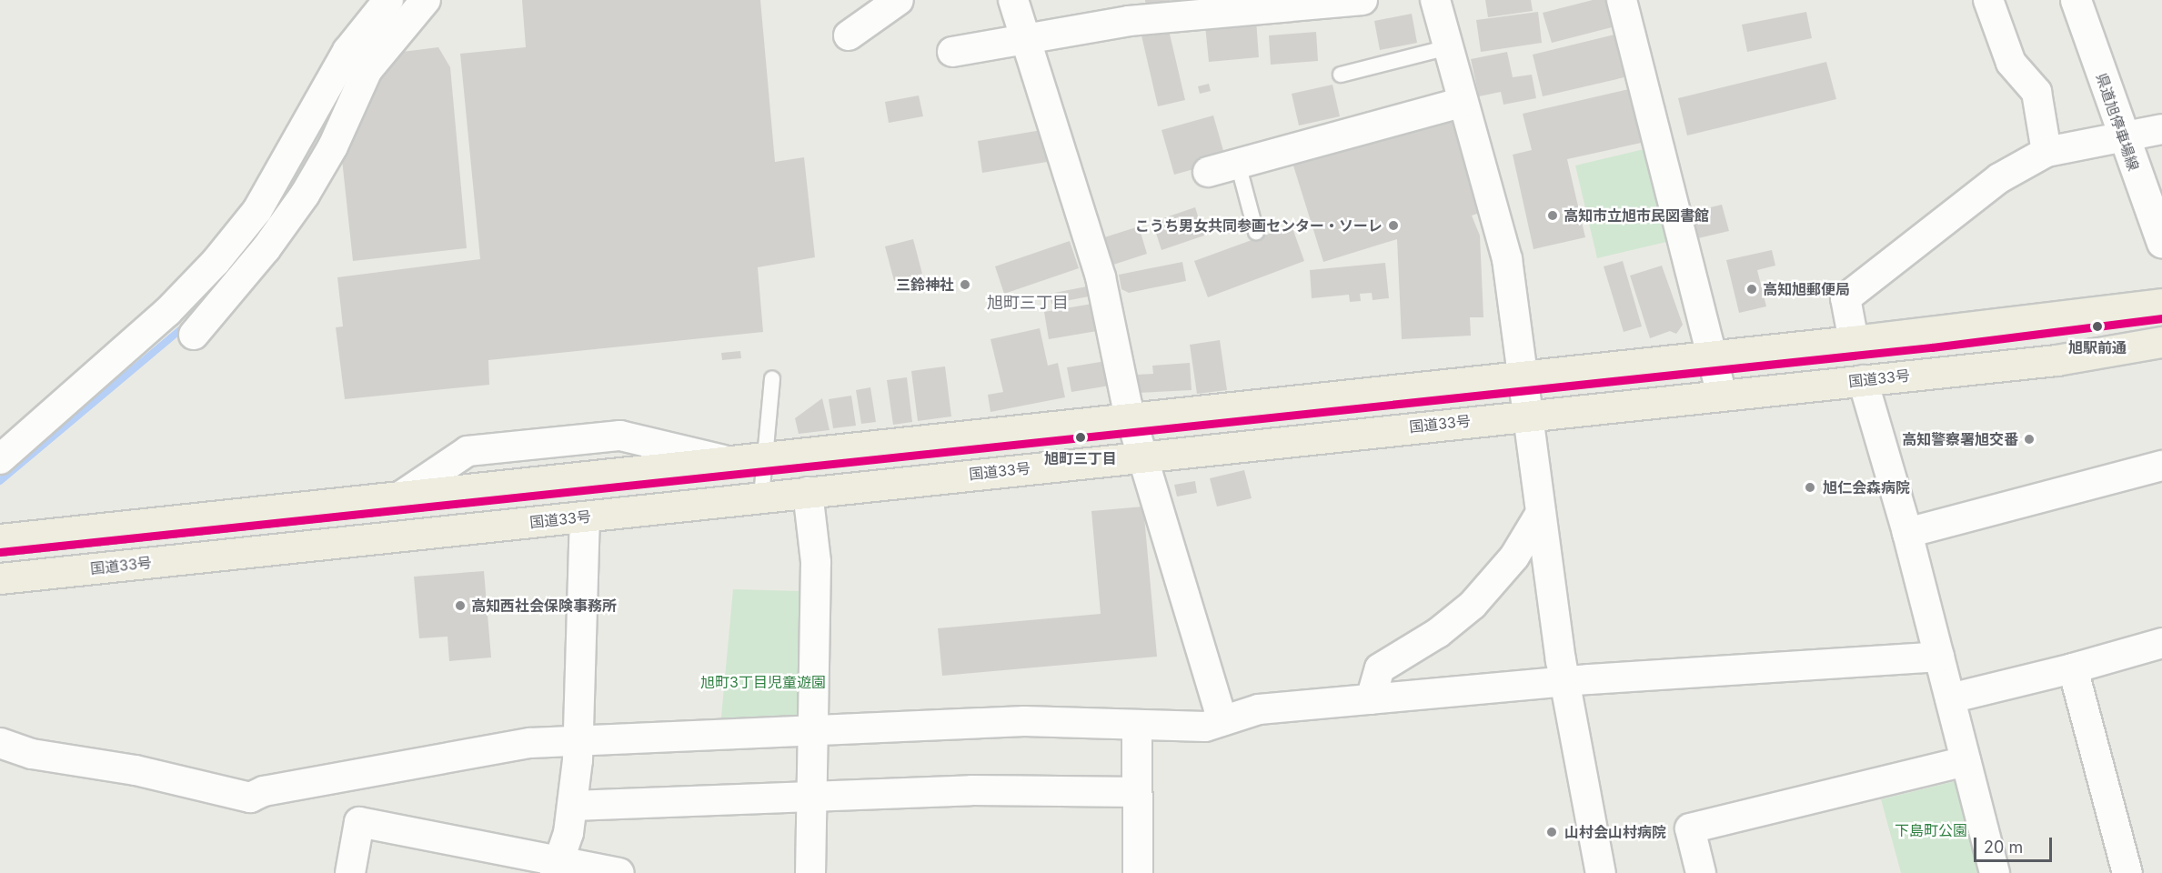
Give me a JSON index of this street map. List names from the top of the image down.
{
  "streets": {
    "highway": ["国道33号"],
    "main road": ["県道旭停車場線"]
  },
  "districts": ["旭町三丁目"],
  "parks": ["旭町3丁目児童遊園", "下島町公園"],
  "places": [
    "高知市立旭市民図書館",
    "こうち男女共同参画センター・ソーレ",
    "三鈴神社",
    "高知旭郵便局",
    "旭駅前通",
    "旭町三丁目",
    "高知警察署旭交番",
    "旭仁会森病院",
    "高知西社会保険事務所",
    "山村会山村病院"
  ],
  "scale_bar": "20 m"
}
